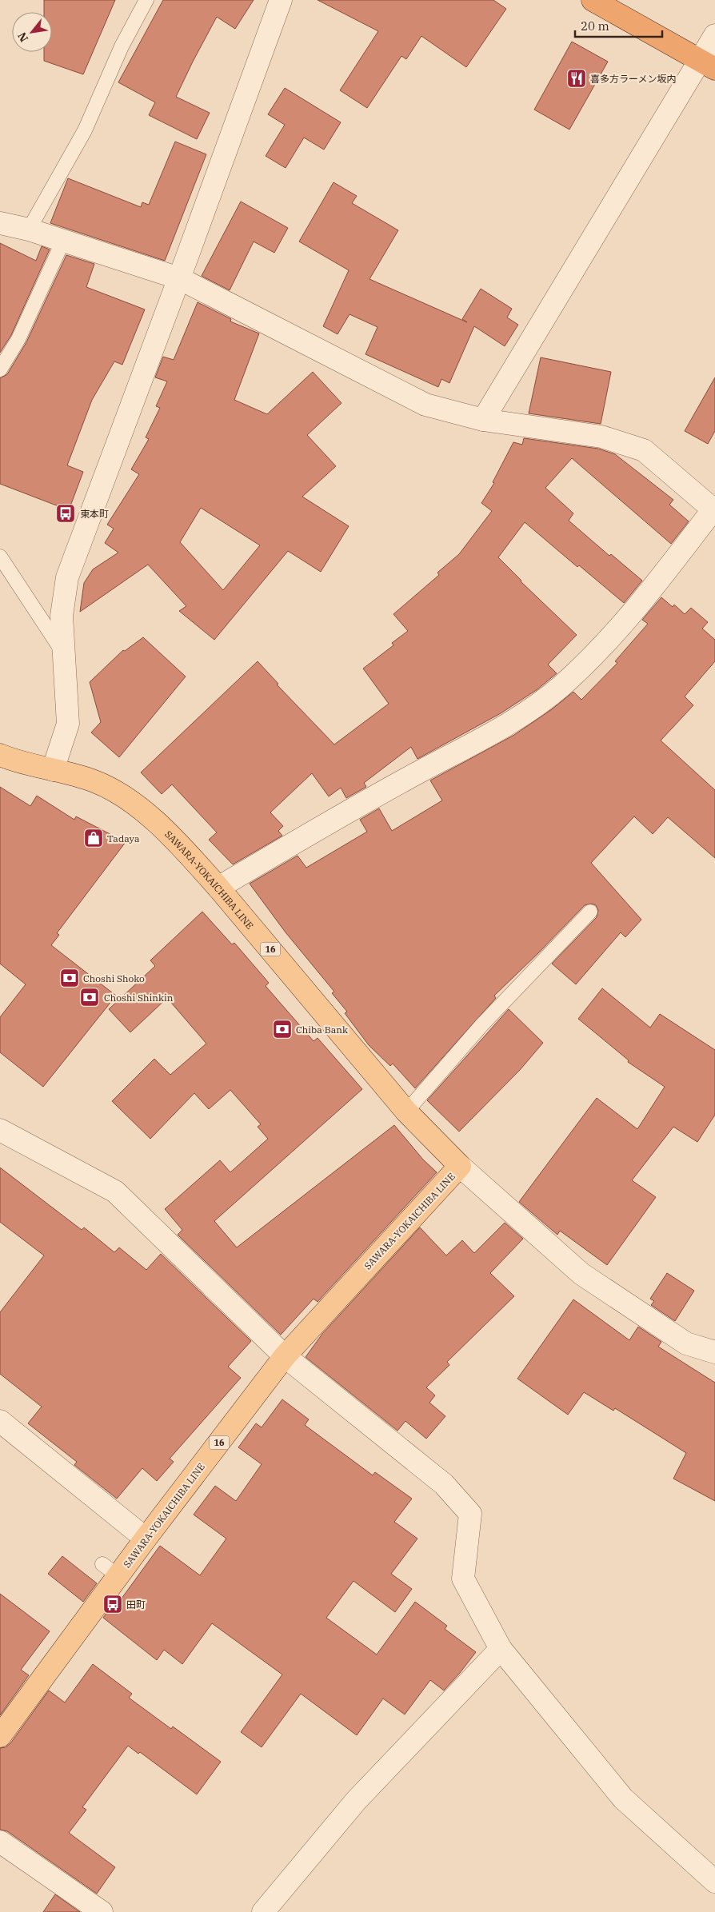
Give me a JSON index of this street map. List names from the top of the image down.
{
  "streets": {
    "main road": ["SAWARA-YOKAICHIBA LINE", "16"]
  },
  "places": {
    "restaurant": ["喜多方ラーメン坂内"],
    "bus stop": ["東本町", "田町"],
    "shop": ["Tadaya"],
    "bank": ["Choshi Shoko", "Choshi Shinkin", "Chiba Bank"]
  },
  "scale_bar": "20 m",
  "north": "bottom left"
}
